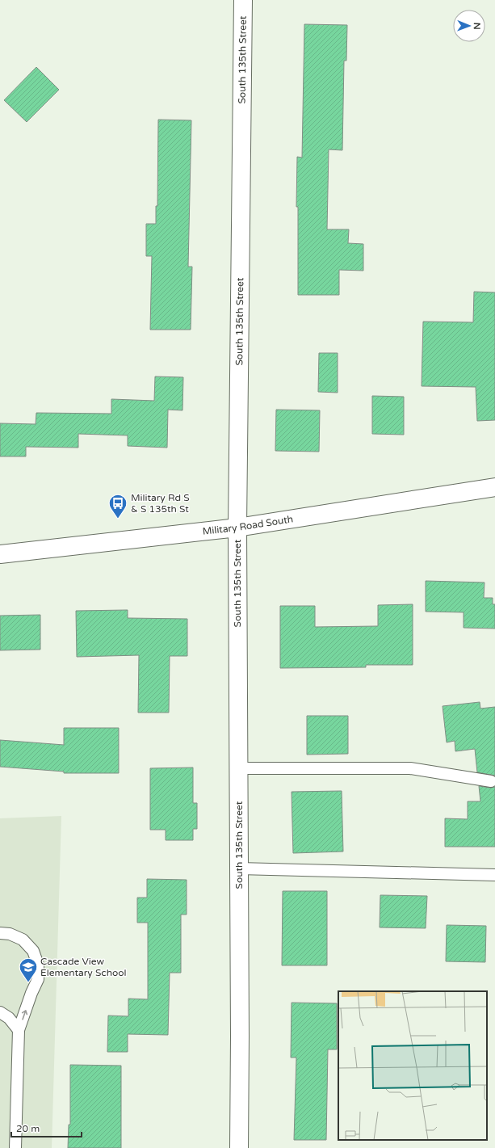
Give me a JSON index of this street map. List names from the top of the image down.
{
  "streets": {
    "street": ["South 135th Street", "Military Road South"]
  },
  "crossings": [
    ["South 135th Street", "Military Road South"]
  ],
  "places": {
    "bus stop": ["Military Rd S & S 135th St"],
    "school or university": ["Cascade View Elementary School"]
  },
  "scale_bar": "20 m",
  "north": "right"
}
